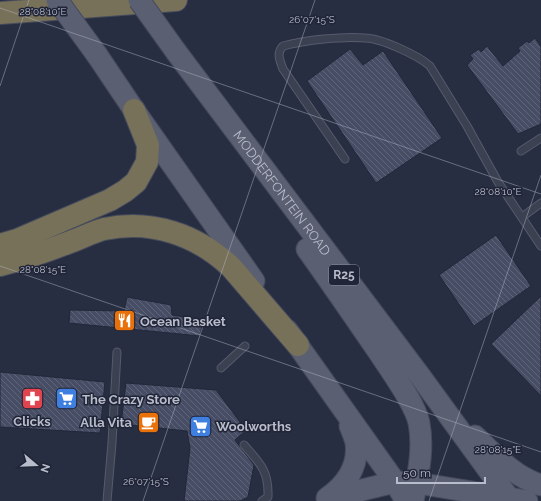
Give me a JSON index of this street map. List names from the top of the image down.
{
  "streets": {
    "main road": ["MODDERFONTEIN ROAD", "R25"]
  },
  "places": {
    "restaurant": ["Ocean Basket"],
    "pharmacy": ["Clicks"],
    "supermarket": ["The Crazy Store", "Woolworths"],
    "cafe": ["Alla Vita"]
  },
  "scale_bar": "50 m",
  "north": "right",
  "coordinates": ["28°08'10\"E", "26°07'15\"S", "28°08'15\"E"]
}
